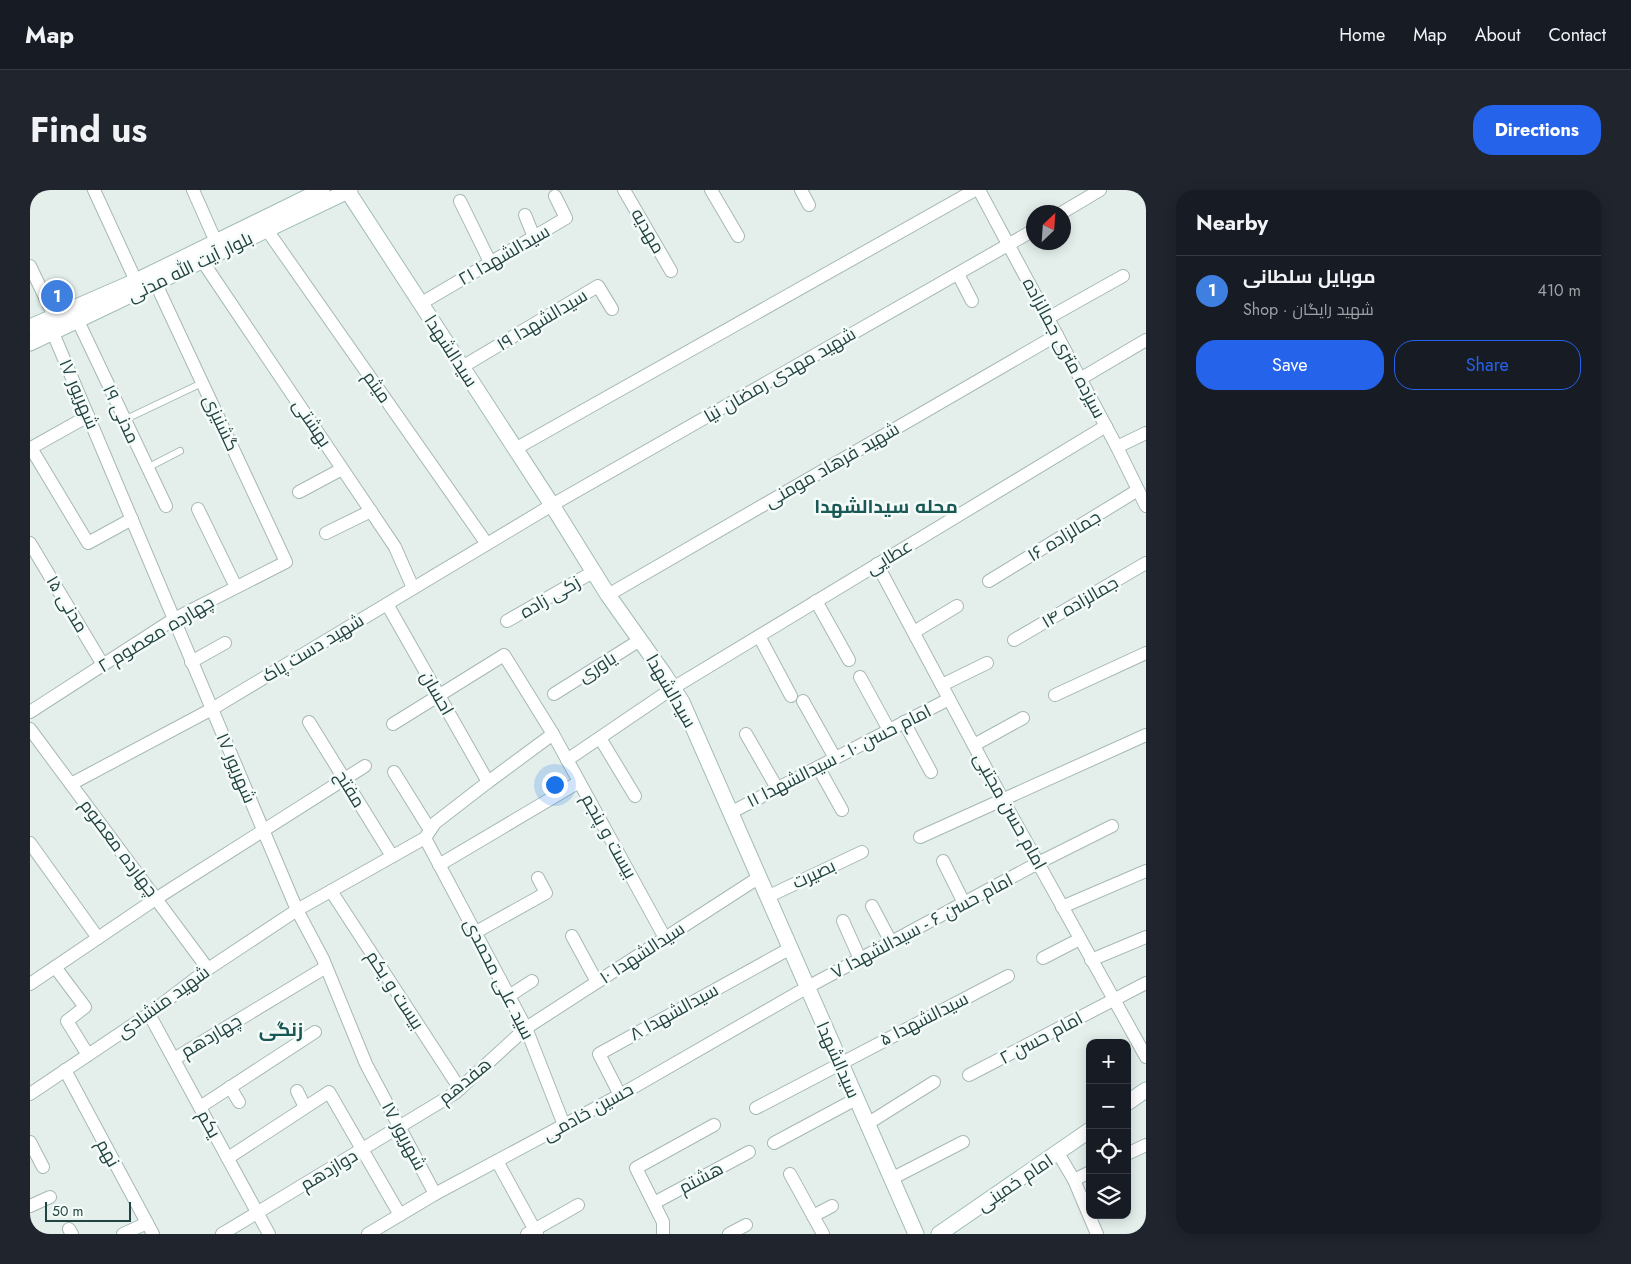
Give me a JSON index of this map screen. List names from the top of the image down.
{
  "streets": {
    "street": [
      "مهدیه",
      "سیدالشهدا ۲۱",
      "بلوار آیت الله مدنی",
      "سیدالشهدا ۱۹",
      "سیزده متری جمالزاده",
      "سیدالشهدا",
      "شهید مهدی رمضان نیا",
      "میثم",
      "۱۷ شهریور",
      "مدنی ۱۹",
      "گشنیزی",
      "بهشتی",
      "شهید فرهاد مومنی",
      "جمالزاده ۱۶",
      "عطایی",
      "زکی زاده",
      "جمالزاده ۱۴",
      "مدنی ۱۵",
      "چهارده معصوم ۲",
      "شهید دست پاک",
      "یاوری",
      "احسان",
      "امام حسن ۱۰ - سیدالشهدا ۱۱",
      "مفتح",
      "امام حسن مجتبی",
      "بیست و پنجم",
      "چهارده معصوم",
      "بصیرت",
      "امام حسن ۶ - سیدالشهدا ۷",
      "سیدالشهدا ۱۰",
      "سید علی محمدی",
      "بیست و یکم",
      "شهید منشادی",
      "سیدالشهدا ۸",
      "سیدالشهدا ۵",
      "چهاردهم",
      "امام حسن ۲",
      "هفدهم",
      "حسین خادمی",
      "یکم",
      "نهم",
      "دوازدهم",
      "هشتم",
      "امام خمینی"
    ]
  },
  "crossings": [
    ["سیدالشهدا ۲۱", "سیدالشهدا"],
    ["بلوار آیت الله مدنی", "سیدالشهدا"],
    ["بلوار آیت الله مدنی", "میثم"],
    ["بلوار آیت الله مدنی", "۱۷ شهریور"],
    ["بلوار آیت الله مدنی", "مدنی ۱۹"],
    ["بلوار آیت الله مدنی", "گشنیزی"],
    ["بلوار آیت الله مدنی", "بهشتی"],
    ["سیدالشهدا ۱۹", "سیدالشهدا"],
    ["سیزده متری جمالزاده", "شهید مهدی رمضان نیا"],
    ["سیزده متری جمالزاده", "شهید فرهاد مومنی"],
    ["سیزده متری جمالزاده", "جمالزاده ۱۶"],
    ["سیزده متری جمالزاده", "عطایی"],
    ["سیدالشهدا", "شهید مهدی رمضان نیا"],
    ["سیدالشهدا", "شهید فرهاد مومنی"],
    ["سیدالشهدا", "عطایی"],
    ["سیدالشهدا", "زکی زاده"],
    ["سیدالشهدا", "شهید دست پاک"],
    ["سیدالشهدا", "یاوری"],
    ["سیدالشهدا", "امام حسن ۱۰ - سیدالشهدا ۱۱"],
    ["سیدالشهدا", "بصیرت"],
    ["سیدالشهدا", "امام حسن ۶ - سیدالشهدا ۷"],
    ["سیدالشهدا", "سیدالشهدا ۱۰"],
    ["سیدالشهدا", "سیدالشهدا ۸"],
    ["سیدالشهدا", "سیدالشهدا ۵"],
    ["سیدالشهدا", "حسین خادمی"],
    ["شهید مهدی رمضان نیا", "شهید دست پاک"],
    ["میثم", "شهید دست پاک"],
    ["۱۷ شهریور", "چهارده معصوم ۲"],
    ["۱۷ شهریور", "شهید دست پاک"],
    ["۱۷ شهریور", "شهید منشادی"],
    ["۱۷ شهریور", "چهاردهم"],
    ["۱۷ شهریور", "هفدهم"],
    ["۱۷ شهریور", "حسین خادمی"],
    ["۱۷ شهریور", "دوازدهم"],
    ["گشنیزی", "چهارده معصوم ۲"],
    ["بهشتی", "شهید دست پاک"],
    ["عطایی", "امام حسن مجتبی"],
    ["عطایی", "بیست و پنجم"],
    ["مدنی ۱۵", "چهارده معصوم ۲"],
    ["شهید دست پاک", "احسان"],
    ["شهید دست پاک", "چهارده معصوم"],
    ["احسان", "بیست و پنجم"],
    ["احسان", "شهید منشادی"],
    ["امام حسن ۱۰ - سیدالشهدا ۱۱", "امام حسن مجتبی"],
    ["مفتح", "شهید منشادی"],
    ["امام حسن مجتبی", "امام حسن ۶ - سیدالشهدا ۷"],
    ["امام حسن مجتبی", "امام حسن ۲"],
    ["بیست و پنجم", "سیدالشهدا ۱۰"],
    ["بیست و پنجم", "شهید منشادی"],
    ["چهارده معصوم", "شهید منشادی"],
    ["امام حسن ۶ - سیدالشهدا ۷", "حسین خادمی"],
    ["سیدالشهدا ۱۰", "سید علی محمدی"],
    ["سیدالشهدا ۱۰", "هفدهم"],
    ["سید علی محمدی", "شهید منشادی"],
    ["سید علی محمدی", "هفدهم"],
    ["سید علی محمدی", "حسین خادمی"],
    ["بیست و یکم", "شهید منشادی"],
    ["بیست و یکم", "هفدهم"],
    ["شهید منشادی", "یکم"],
    ["شهید منشادی", "نهم"],
    ["سیدالشهدا ۸", "حسین خادمی"],
    ["چهاردهم", "یکم"],
    ["هفدهم", "دوازدهم"],
    ["یکم", "دوازدهم"]
  ],
  "districts": ["محله سیدالشهدا", "زنگی"],
  "scale_bar": "50 m",
  "north": "top right",
  "page": {
    "header": "Map",
    "nav": [
      "Home",
      "Map",
      "About",
      "Contact"
    ],
    "title": "Find us",
    "buttons": [
      "Directions",
      ["Save", "Share"]
    ],
    "heading": "Nearby",
    "list": [
      {
        "mark": "1",
        "name": "موبایل سلطانی",
        "note": "Shop · شهید رایگان",
        "value": "410 m"
      }
    ],
    "pins": "1",
    "map_buttons": ["+", "−"],
    "scale": "50 m"
  }
}
